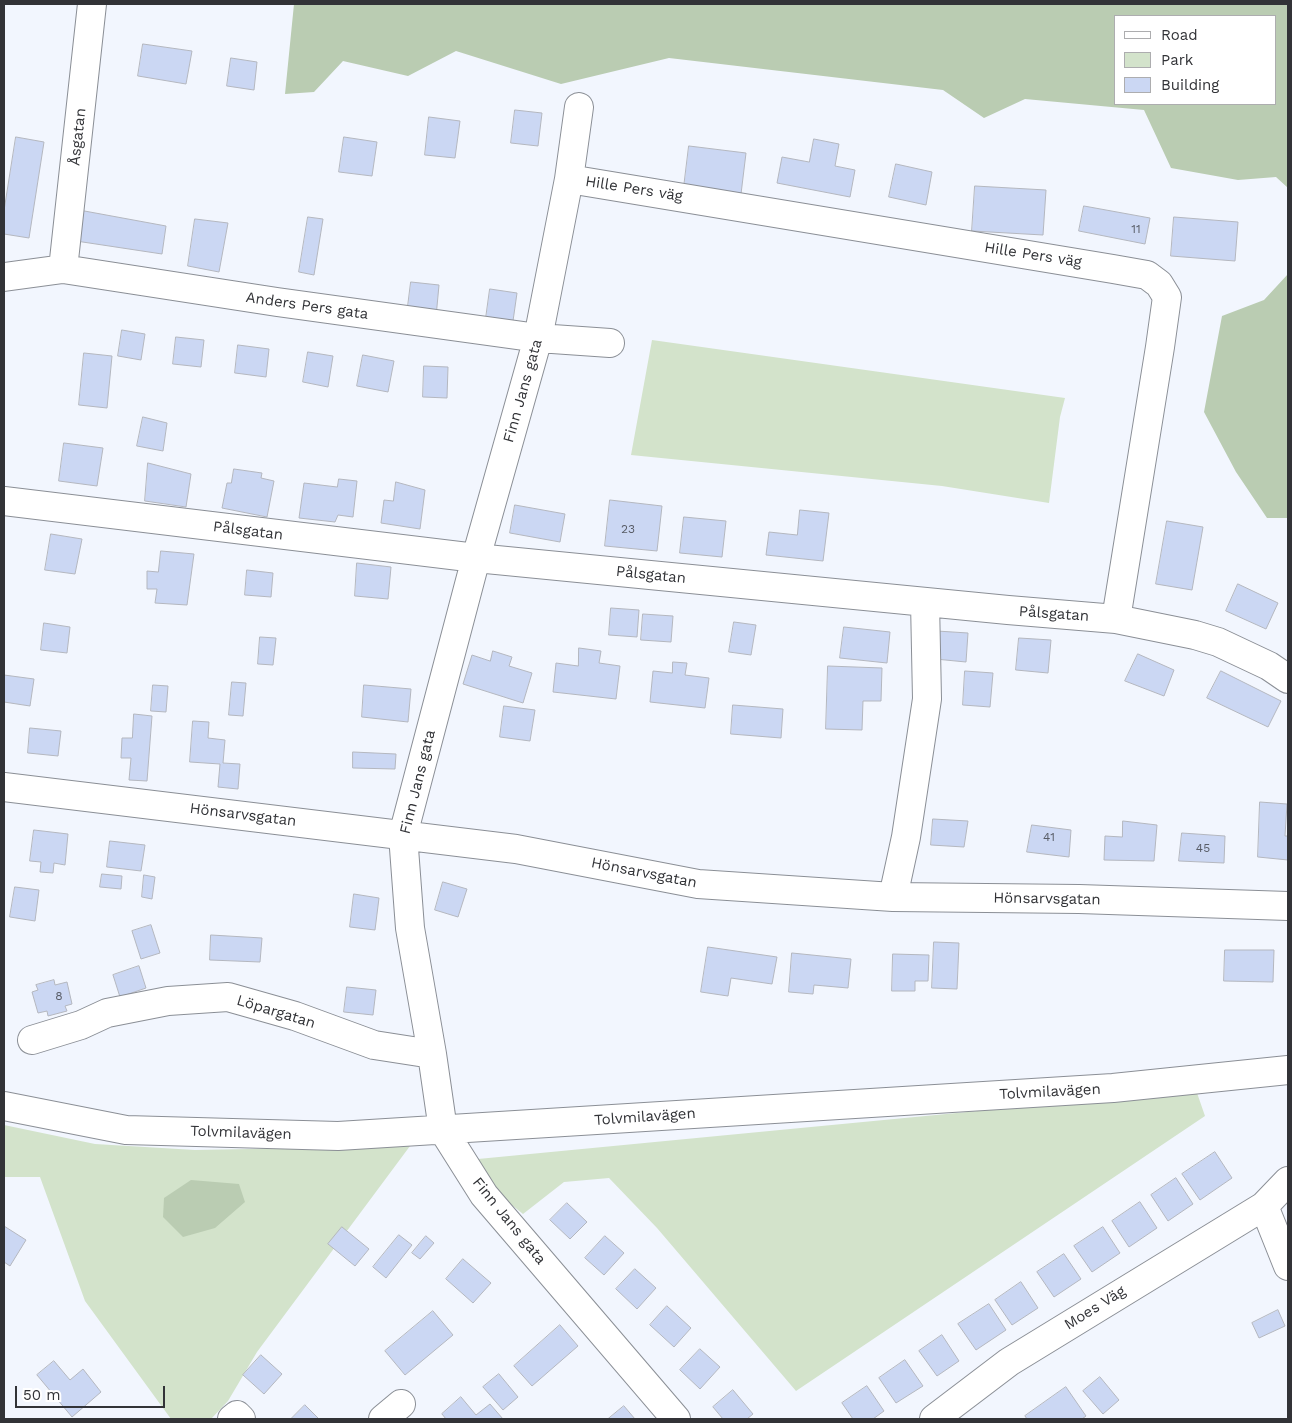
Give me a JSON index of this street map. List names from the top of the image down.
{
  "streets": {
    "street": [
      "Åsgatan",
      "Hille Pers väg",
      "Anders Pers gata",
      "Finn Jans gata",
      "Pålsgatan",
      "Hönsarvsgatan",
      "Löpargatan",
      "Tolvmilavägen",
      "Moes Väg"
    ]
  },
  "crossings": [
    ["Åsgatan", "Anders Pers gata"],
    ["Hille Pers väg", "Finn Jans gata"],
    ["Hille Pers väg", "Pålsgatan"],
    ["Anders Pers gata", "Finn Jans gata"],
    ["Finn Jans gata", "Pålsgatan"],
    ["Finn Jans gata", "Hönsarvsgatan"],
    ["Finn Jans gata", "Löpargatan"],
    ["Finn Jans gata", "Tolvmilavägen"]
  ],
  "house_numbers": [
    "11",
    "23",
    "41",
    "45",
    "8"
  ],
  "legend": ["Road", "Park", "Building"],
  "scale_bar": "50 m"
}
